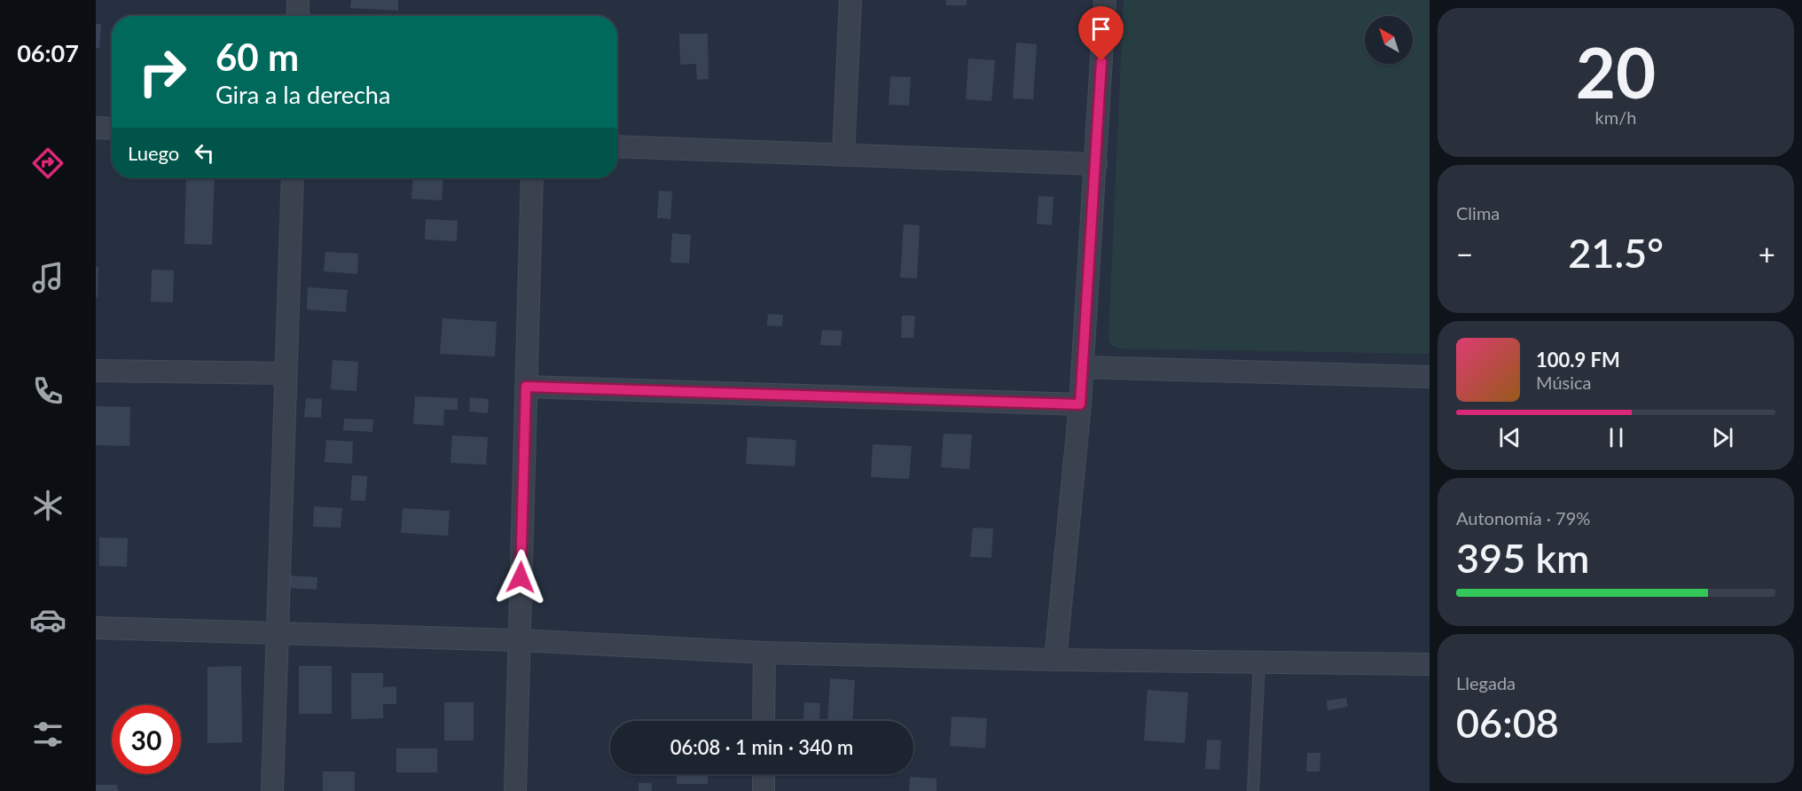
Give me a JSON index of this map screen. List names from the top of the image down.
{
  "north": "top left",
  "page": {
    "tabs": "06:07",
    "tile": [
      ["20", "km/h"],
      "Clima",
      ["Autonomía · 79%", "395 km"],
      ["Llegada", "06:08"]
    ],
    "turn": ["60 m", "Gira a la derecha"],
    "then": "Luego",
    "heat": ["−", "21.5°", "+"],
    "song": ["100.9 FM", "Música"],
    "limit": "30",
    "trip": "06:08 · 1 min · 340 m"
  }
}
